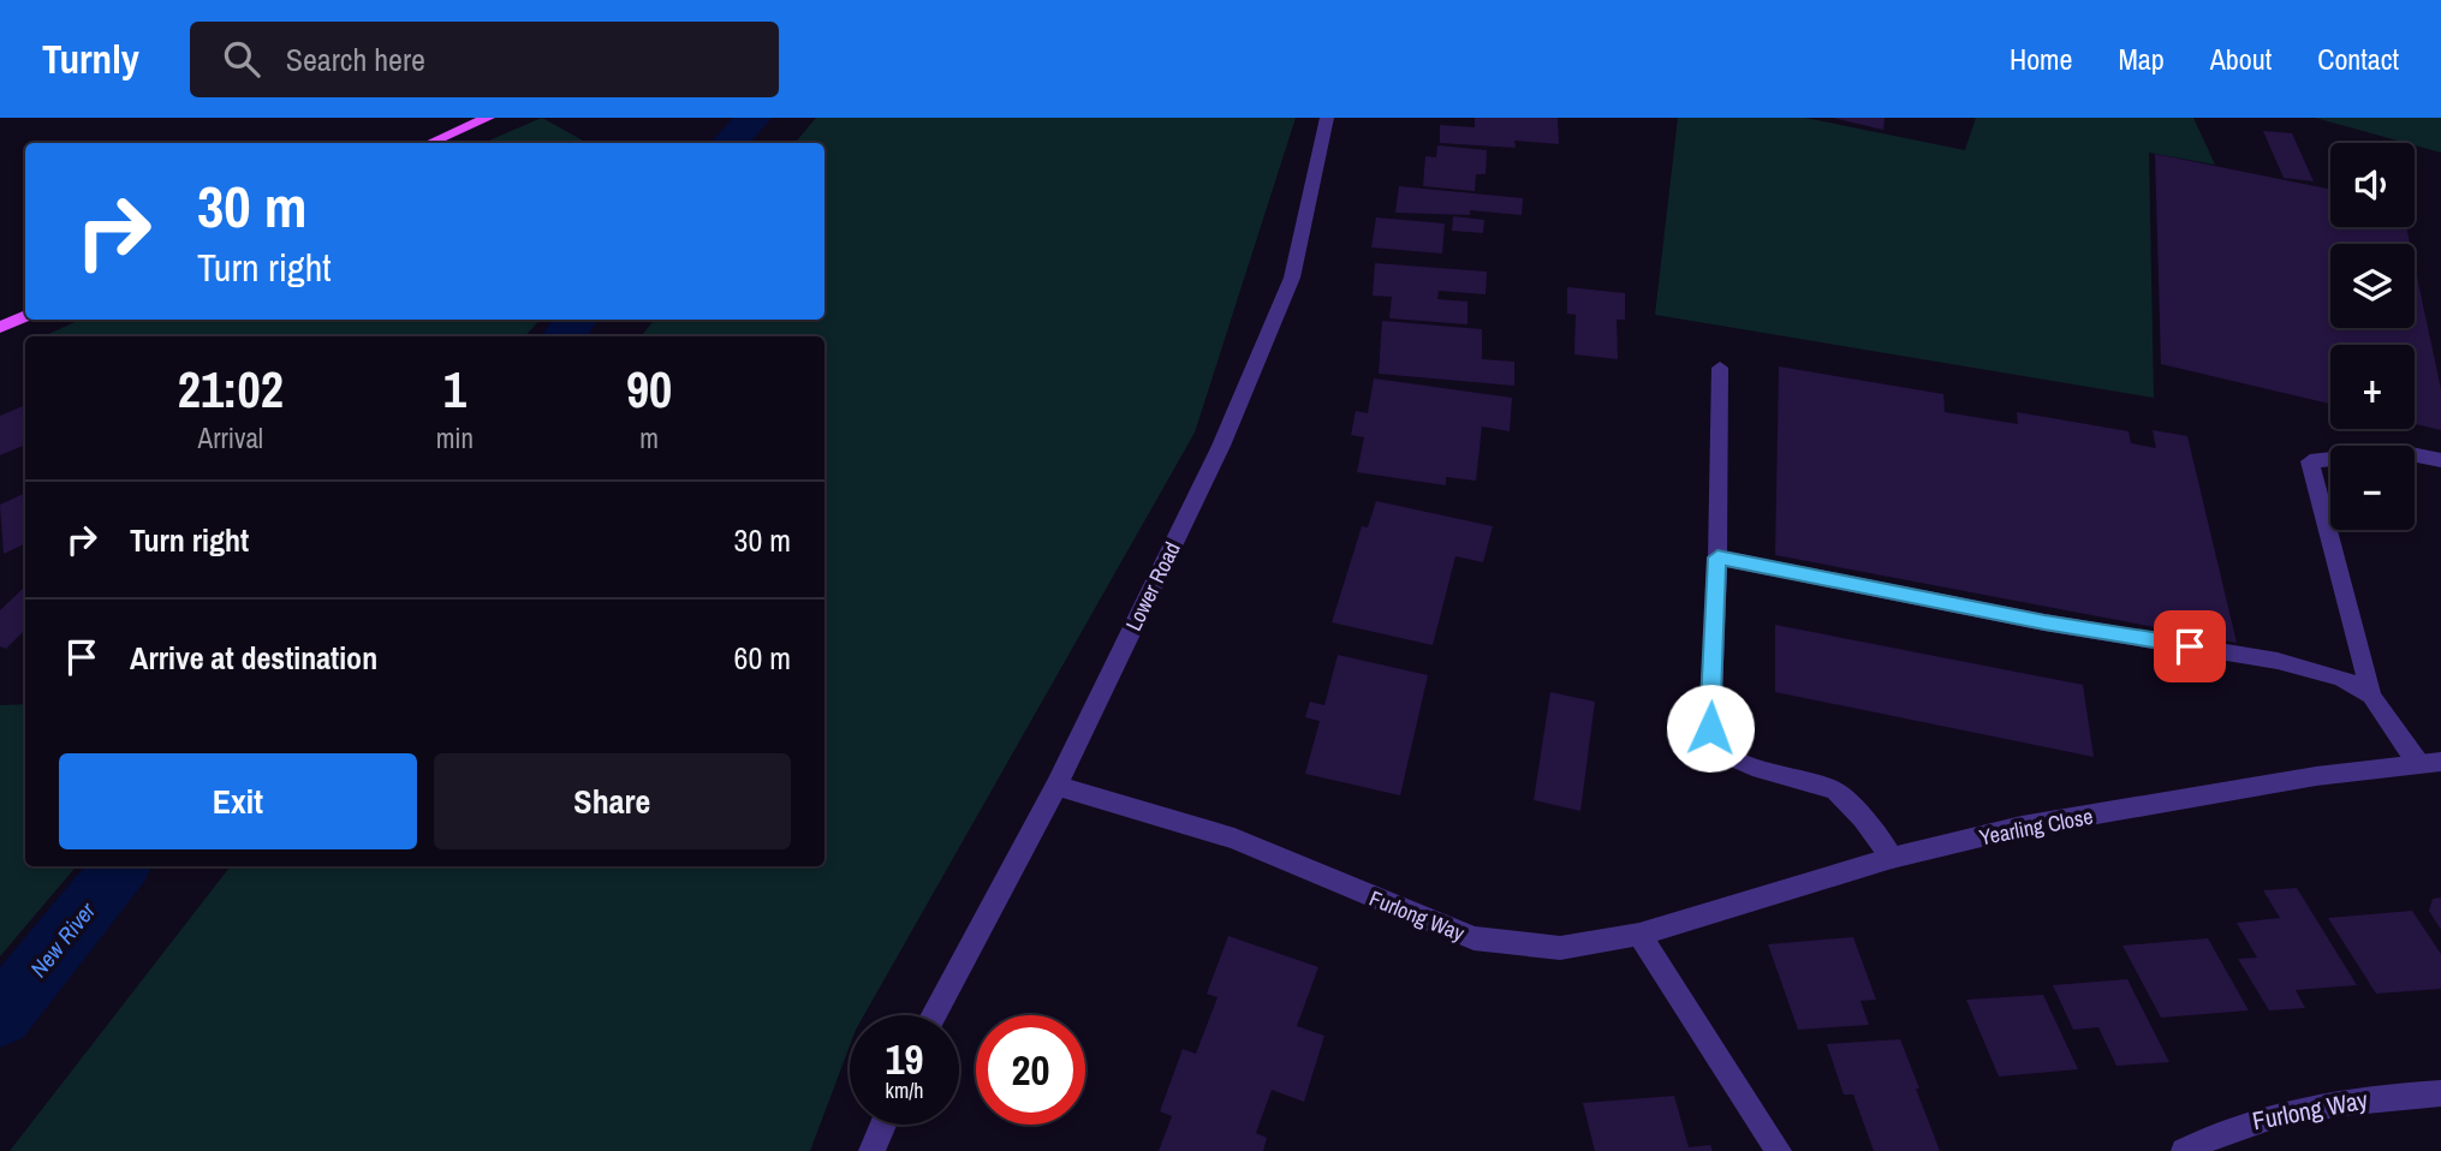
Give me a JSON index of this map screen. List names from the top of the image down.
{
  "streets": {
    "street": ["Lower Road", "Yearling Close", "Furlong Way"]
  },
  "crossings": [
    ["Lower Road", "Furlong Way"],
    ["Yearling Close", "Furlong Way"]
  ],
  "water": ["New River"],
  "page": {
    "header": "Turnly",
    "search": "Search here",
    "nav": [
      "Home",
      "Map",
      "About",
      "Contact"
    ],
    "map_buttons": ["+", "−"],
    "turn": ["30 m", "Turn right"],
    "eta": [
      "21:02",
      "Arrival",
      "1",
      "min",
      "90",
      "m"
    ],
    "list": [
      {
        "name": "Turn right",
        "value": "30 m"
      },
      {
        "name": "Arrive at destination",
        "value": "60 m"
      }
    ],
    "buttons": ["Exit", "Share"],
    "speed": "19 km/h",
    "limit": "20"
  }
}
